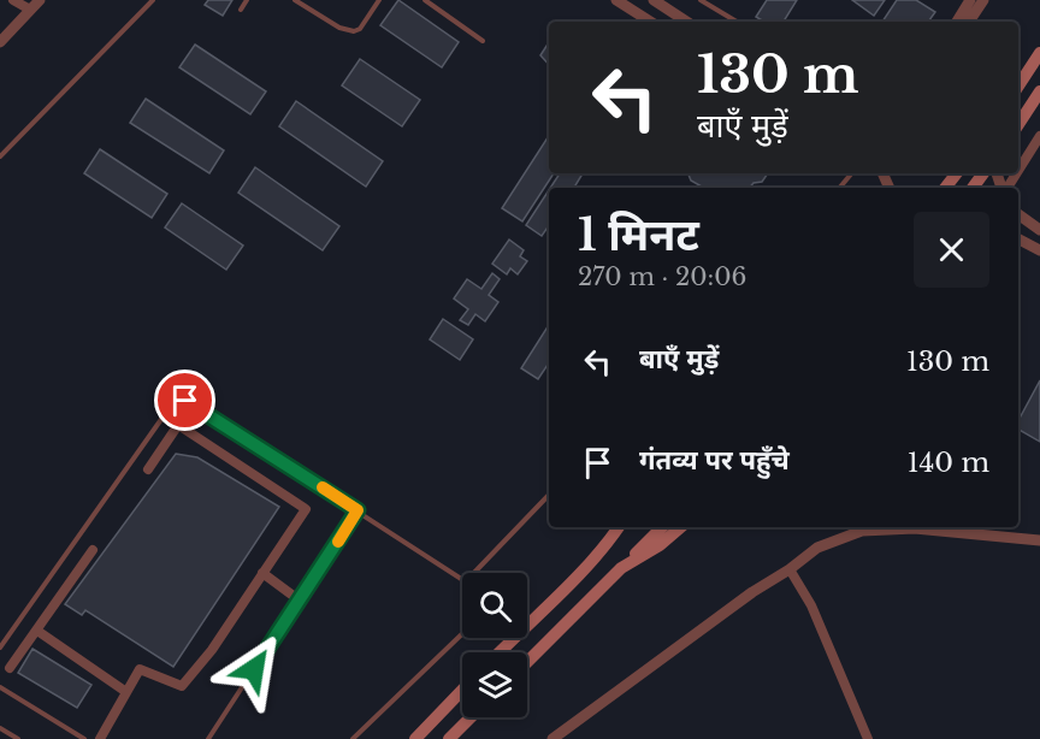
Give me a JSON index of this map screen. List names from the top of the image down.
{
  "page": {
    "turn": ["130 m", "बाएँ मुड़ें"],
    "heading": ["1 मिनट", "270 m · 20:06"],
    "list": [
      {
        "name": "बाएँ मुड़ें",
        "value": "130 m"
      },
      {
        "name": "गंतव्य पर पहुँचे",
        "value": "140 m"
      }
    ]
  }
}
